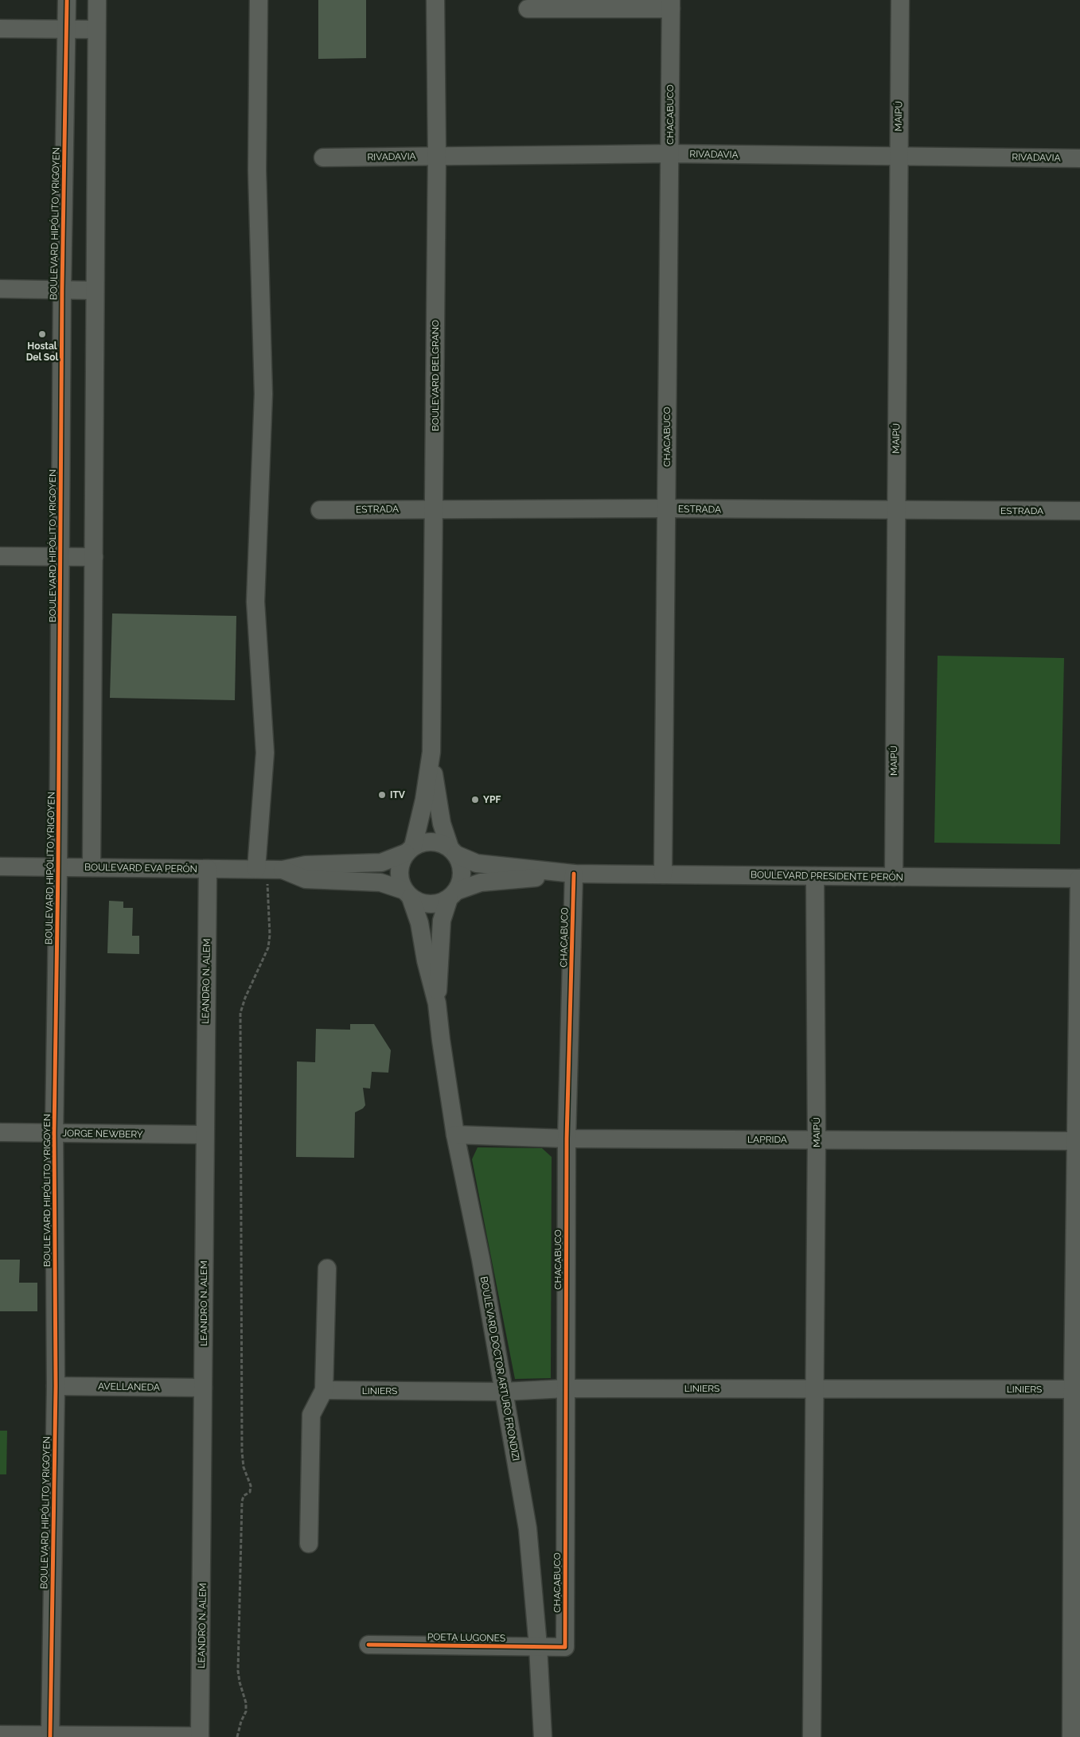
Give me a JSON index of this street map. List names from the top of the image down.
{
  "streets": {
    "street": [
      "CHACABUCO",
      "MAIPÚ",
      "RIVADAVIA",
      "BOULEVARD HIPÓLITO YRIGOYEN",
      "BOULEVARD BELGRANO",
      "ESTRADA",
      "BOULEVARD EVA PERÓN",
      "BOULEVARD PRESIDENTE PERÓN",
      "LEANDRO N. ALEM",
      "JORGE NEWBERY",
      "LAPRIDA",
      "BOULEVARD DOCTOR ARTURO FRONDIZI",
      "AVELLANEDA",
      "LINIERS",
      "POETA LUGONES"
    ]
  },
  "crossings": [
    ["CHACABUCO", "RIVADAVIA"],
    ["CHACABUCO", "ESTRADA"],
    ["CHACABUCO", "BOULEVARD PRESIDENTE PERÓN"],
    ["CHACABUCO", "LAPRIDA"],
    ["CHACABUCO", "LINIERS"],
    ["CHACABUCO", "POETA LUGONES"],
    ["MAIPÚ", "RIVADAVIA"],
    ["MAIPÚ", "ESTRADA"],
    ["MAIPÚ", "BOULEVARD PRESIDENTE PERÓN"],
    ["MAIPÚ", "LAPRIDA"],
    ["MAIPÚ", "LINIERS"],
    ["RIVADAVIA", "BOULEVARD BELGRANO"],
    ["BOULEVARD HIPÓLITO YRIGOYEN", "BOULEVARD EVA PERÓN"],
    ["BOULEVARD HIPÓLITO YRIGOYEN", "JORGE NEWBERY"],
    ["BOULEVARD HIPÓLITO YRIGOYEN", "AVELLANEDA"],
    ["BOULEVARD BELGRANO", "ESTRADA"],
    ["BOULEVARD BELGRANO", "BOULEVARD PRESIDENTE PERÓN"],
    ["BOULEVARD BELGRANO", "BOULEVARD DOCTOR ARTURO FRONDIZI"],
    ["BOULEVARD EVA PERÓN", "BOULEVARD PRESIDENTE PERÓN"],
    ["BOULEVARD EVA PERÓN", "LEANDRO N. ALEM"],
    ["BOULEVARD PRESIDENTE PERÓN", "BOULEVARD DOCTOR ARTURO FRONDIZI"],
    ["LEANDRO N. ALEM", "JORGE NEWBERY"],
    ["LEANDRO N. ALEM", "AVELLANEDA"],
    ["LAPRIDA", "BOULEVARD DOCTOR ARTURO FRONDIZI"],
    ["BOULEVARD DOCTOR ARTURO FRONDIZI", "LINIERS"],
    ["BOULEVARD DOCTOR ARTURO FRONDIZI", "POETA LUGONES"]
  ],
  "places": ["Hostal Del Sol", "ITV", "YPF"]
}
